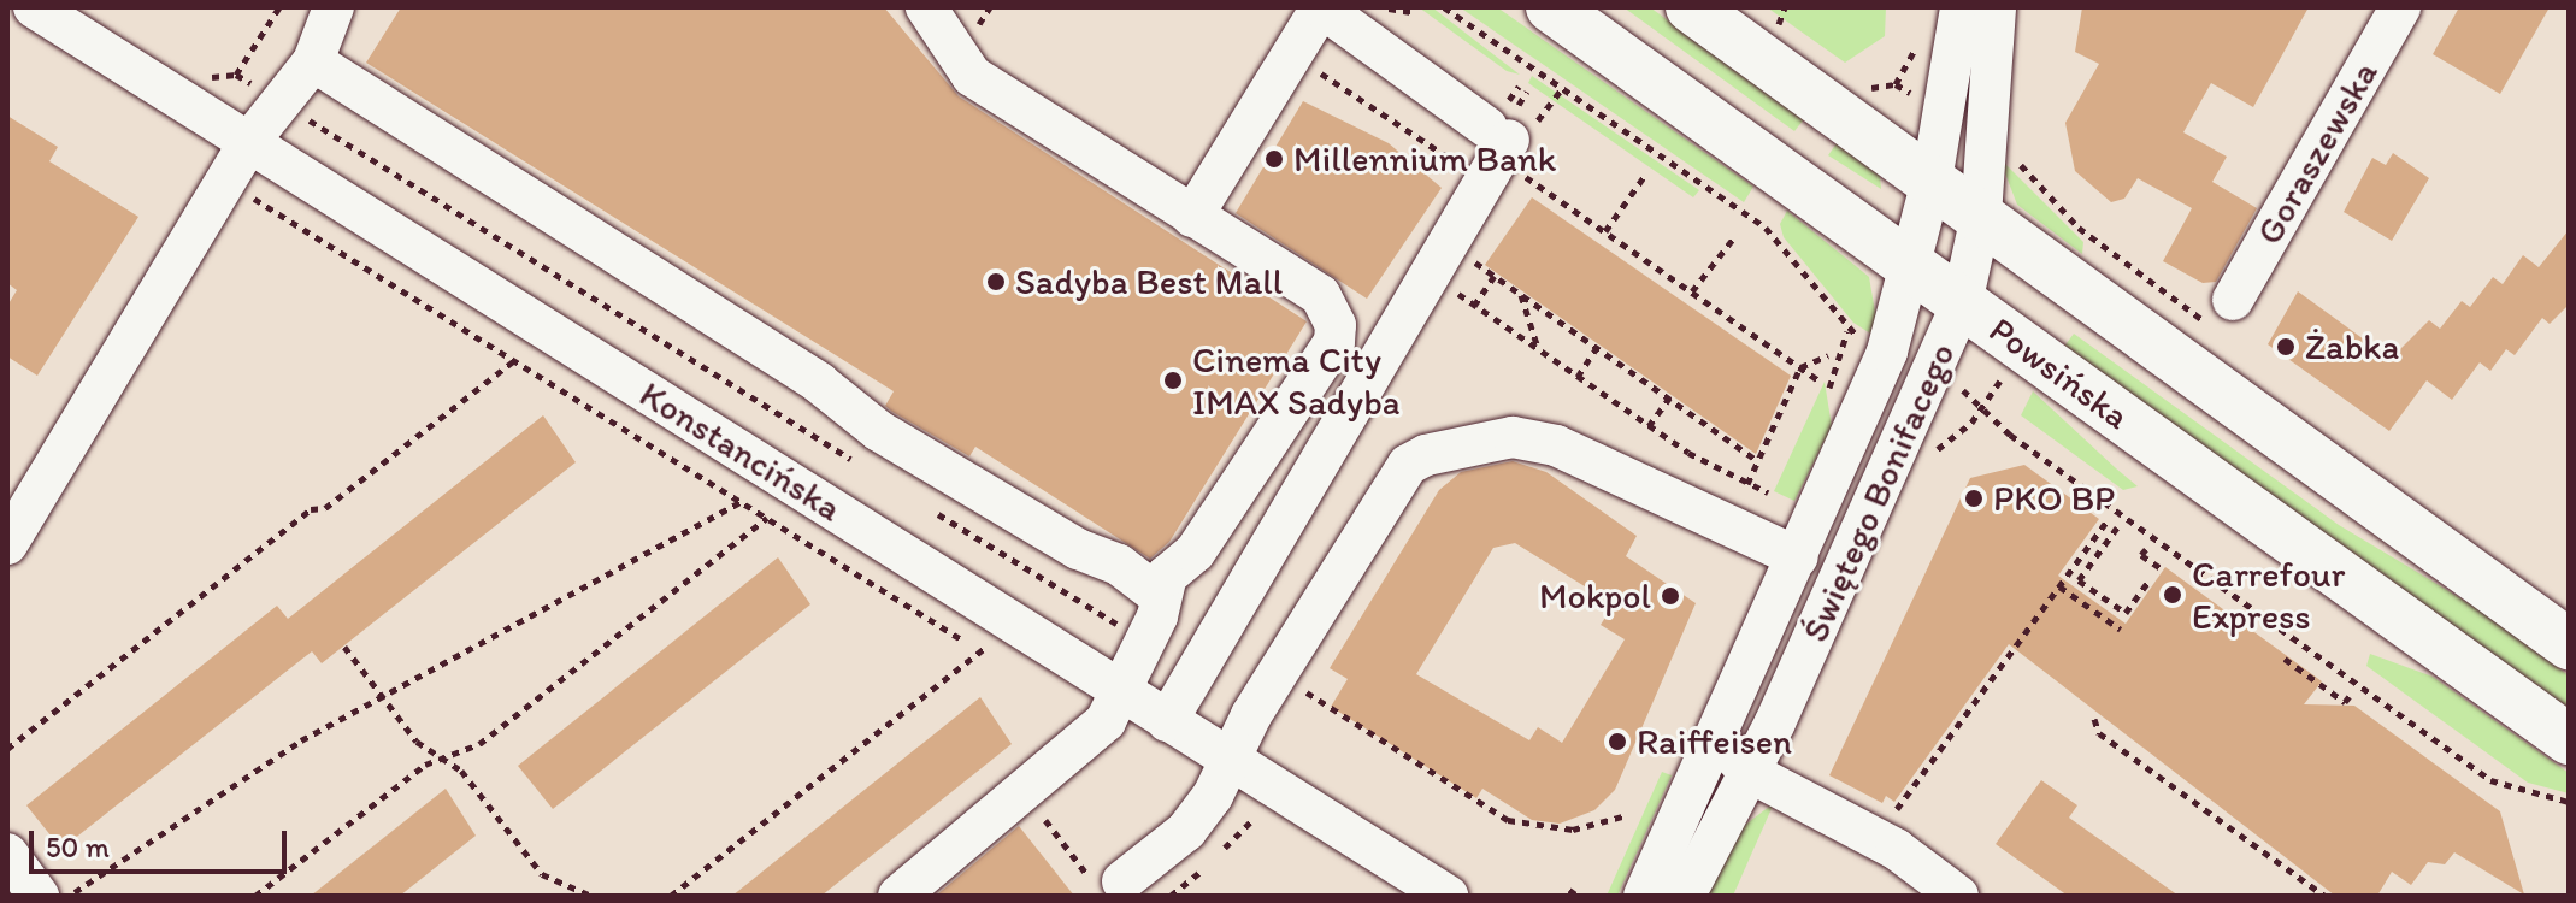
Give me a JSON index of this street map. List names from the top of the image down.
{
  "streets": {
    "main road": ["Powsińska"],
    "street": ["Goraszewska", "Konstancińska", "Świętego Bonifacego"]
  },
  "crossings": [
    ["Powsińska", "Świętego Bonifacego"]
  ],
  "places": [
    "Millennium Bank",
    "Sadyba Best Mall",
    "Żabka",
    "Cinema City IMAX Sadyba",
    "PKO BP",
    "Carrefour Express",
    "Mokpol",
    "Raiffeisen"
  ],
  "scale_bar": "50 m"
}
